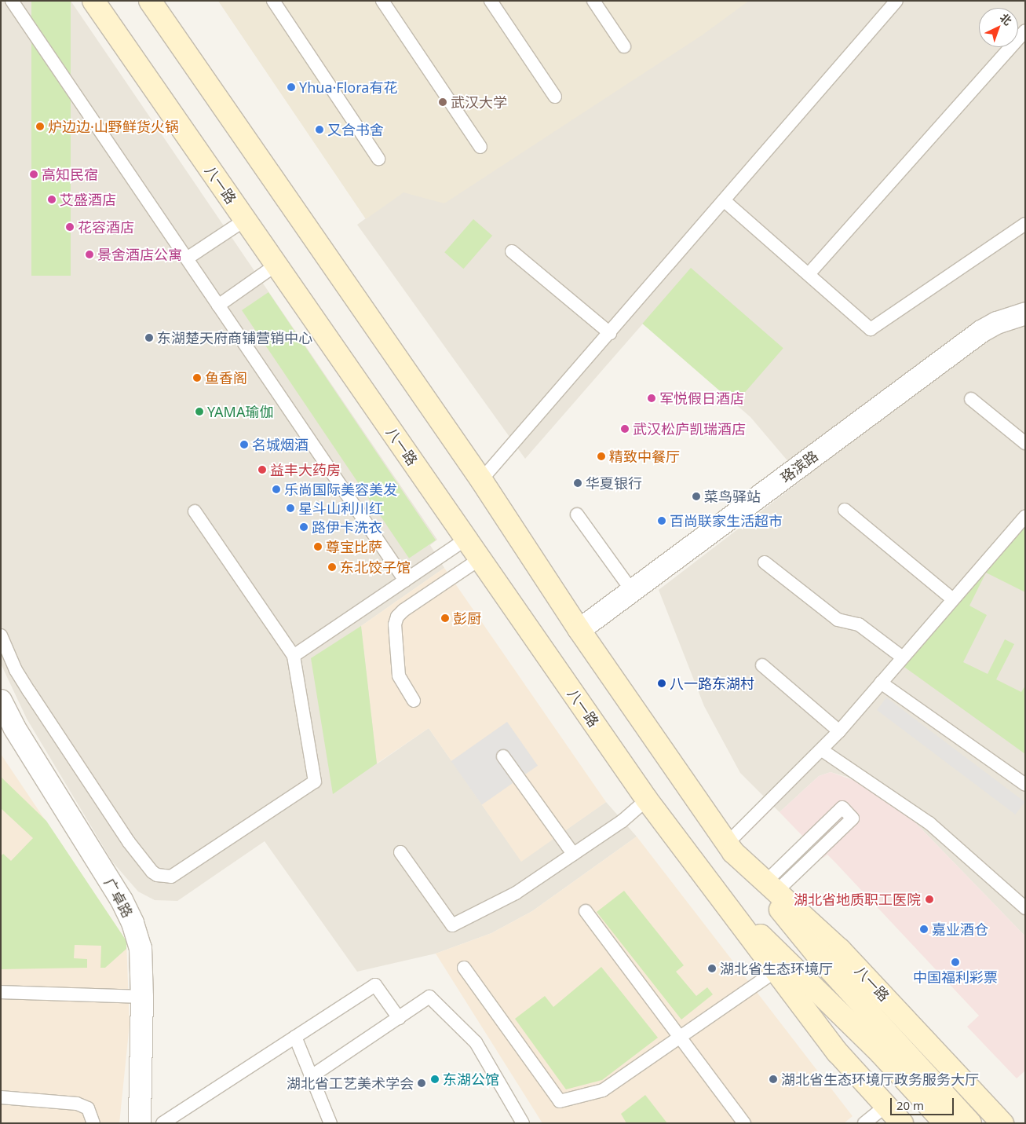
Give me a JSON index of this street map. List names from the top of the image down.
{
  "streets": {
    "main road": ["八一路"],
    "street": ["珞滨路", "广卓路"]
  },
  "crossings": [
    ["八一路", "珞滨路"]
  ],
  "places": [
    "Yhua·Flora有花",
    "武汉大学",
    "炉边边·山野鲜货火锅",
    "又合书舍",
    "高知民宿",
    "艾盛酒店",
    "花容酒店",
    "景舍酒店公寓",
    "东湖楚天府商铺营销中心",
    "鱼香阁",
    "军悦假日酒店",
    "YAMA瑜伽",
    "武汉松庐凯瑞酒店",
    "名城烟酒",
    "精致中餐厅",
    "益丰大药房",
    "华夏银行",
    "乐尚国际美容美发",
    "菜鸟驿站",
    "星斗山利川红",
    "百尚联家生活超市",
    "路伊卡洗衣",
    "尊宝比萨",
    "东北饺子馆",
    "彭厨",
    "八一路东湖村",
    "湖北省地质职工医院",
    "嘉业酒仓",
    "中国福利彩票",
    "湖北省生态环境厅",
    "东湖公馆",
    "湖北省生态环境厅政务服务大厅",
    "湖北省工艺美术学会"
  ],
  "scale_bar": "20 m",
  "north": "top right"
}
